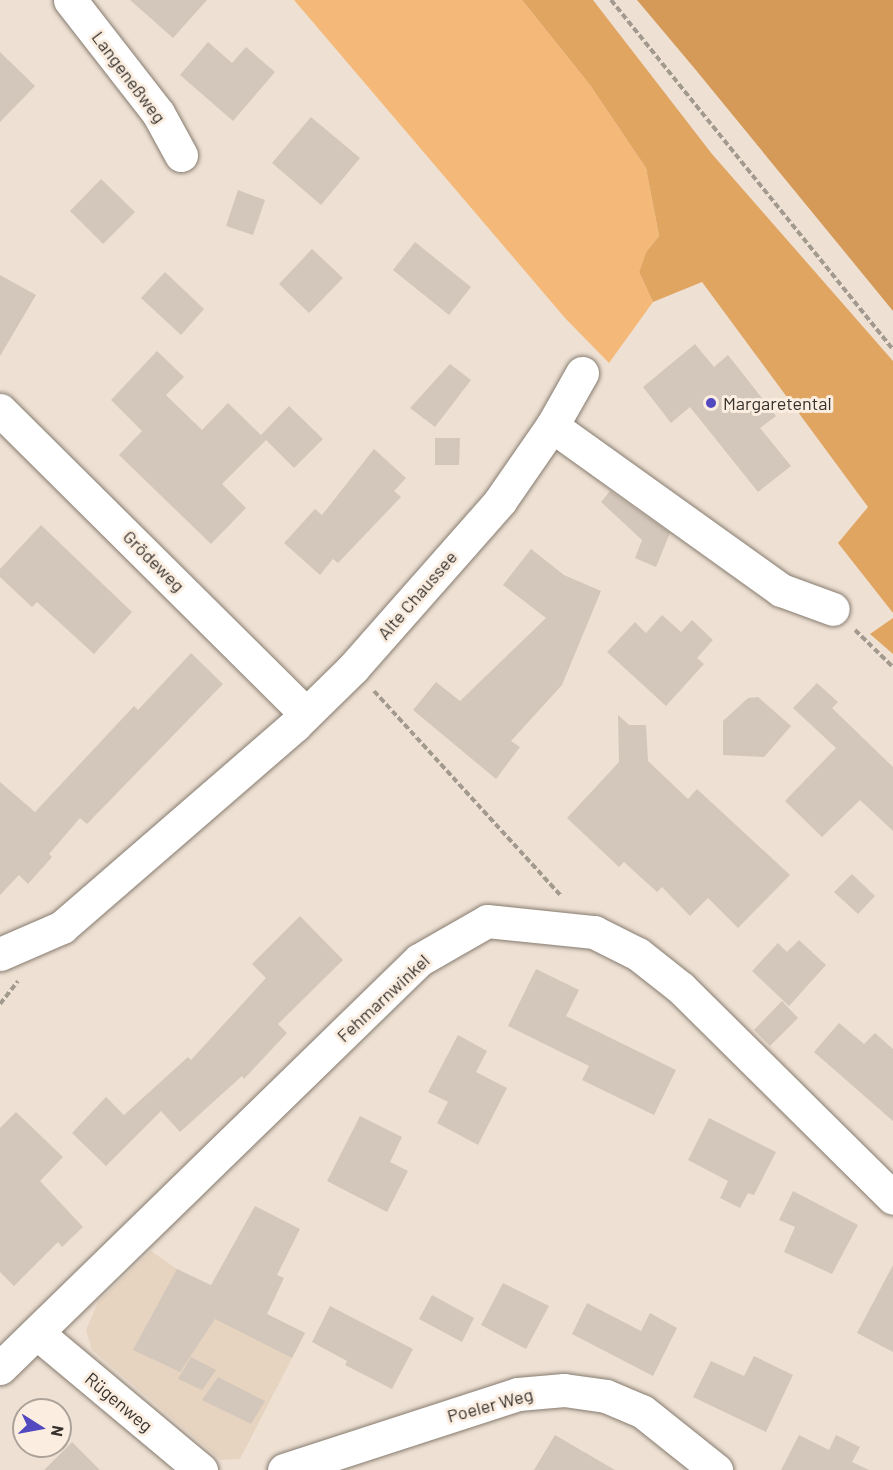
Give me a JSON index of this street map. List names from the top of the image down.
{
  "streets": {
    "street": [
      "Langeneßweg",
      "Grödeweg",
      "Alte Chaussee",
      "Fehmarnwinkel",
      "Rügenweg",
      "Poeler Weg"
    ]
  },
  "crossings": [
    ["Grödeweg", "Alte Chaussee"],
    ["Fehmarnwinkel", "Rügenweg"]
  ],
  "places": ["Margaretental"],
  "north": "right"
}
